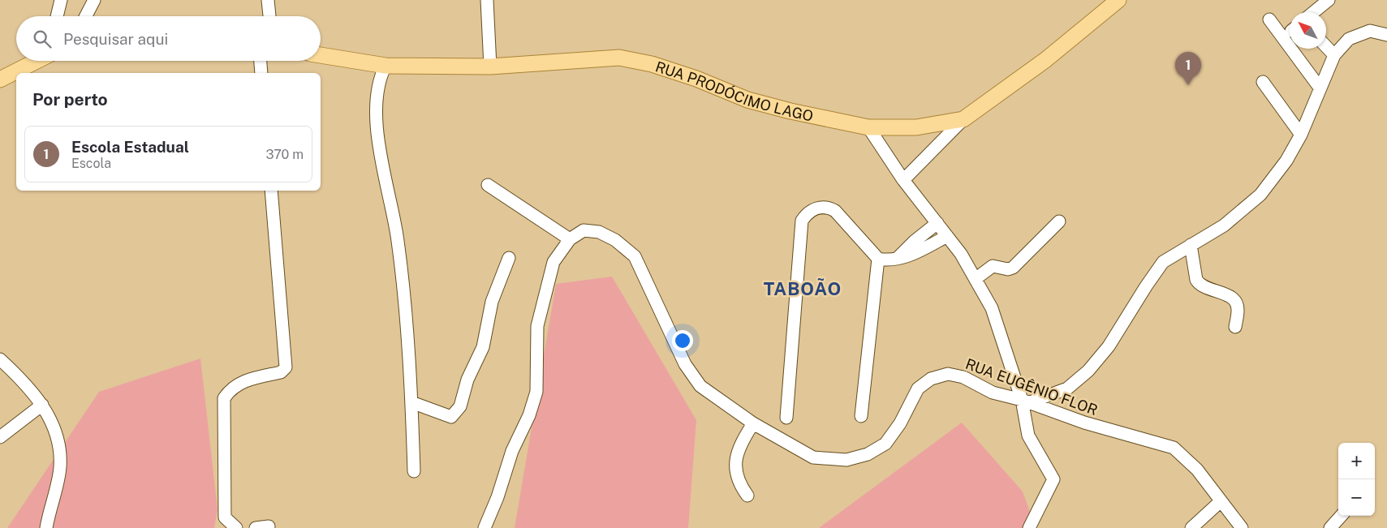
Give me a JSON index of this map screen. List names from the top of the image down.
{
  "streets": {
    "main road": ["RUA PRODÓCIMO LAGO"],
    "street": ["RUA EUGÊNIO FLOR"]
  },
  "districts": ["TABOÃO"],
  "north": "top left",
  "page": {
    "search": "Pesquisar aqui",
    "pins": "1",
    "heading": "Por perto",
    "list": [
      {
        "mark": "1",
        "name": "Escola Estadual",
        "note": "Escola",
        "value": "370 m"
      }
    ],
    "map_buttons": ["+", "−"]
  }
}
